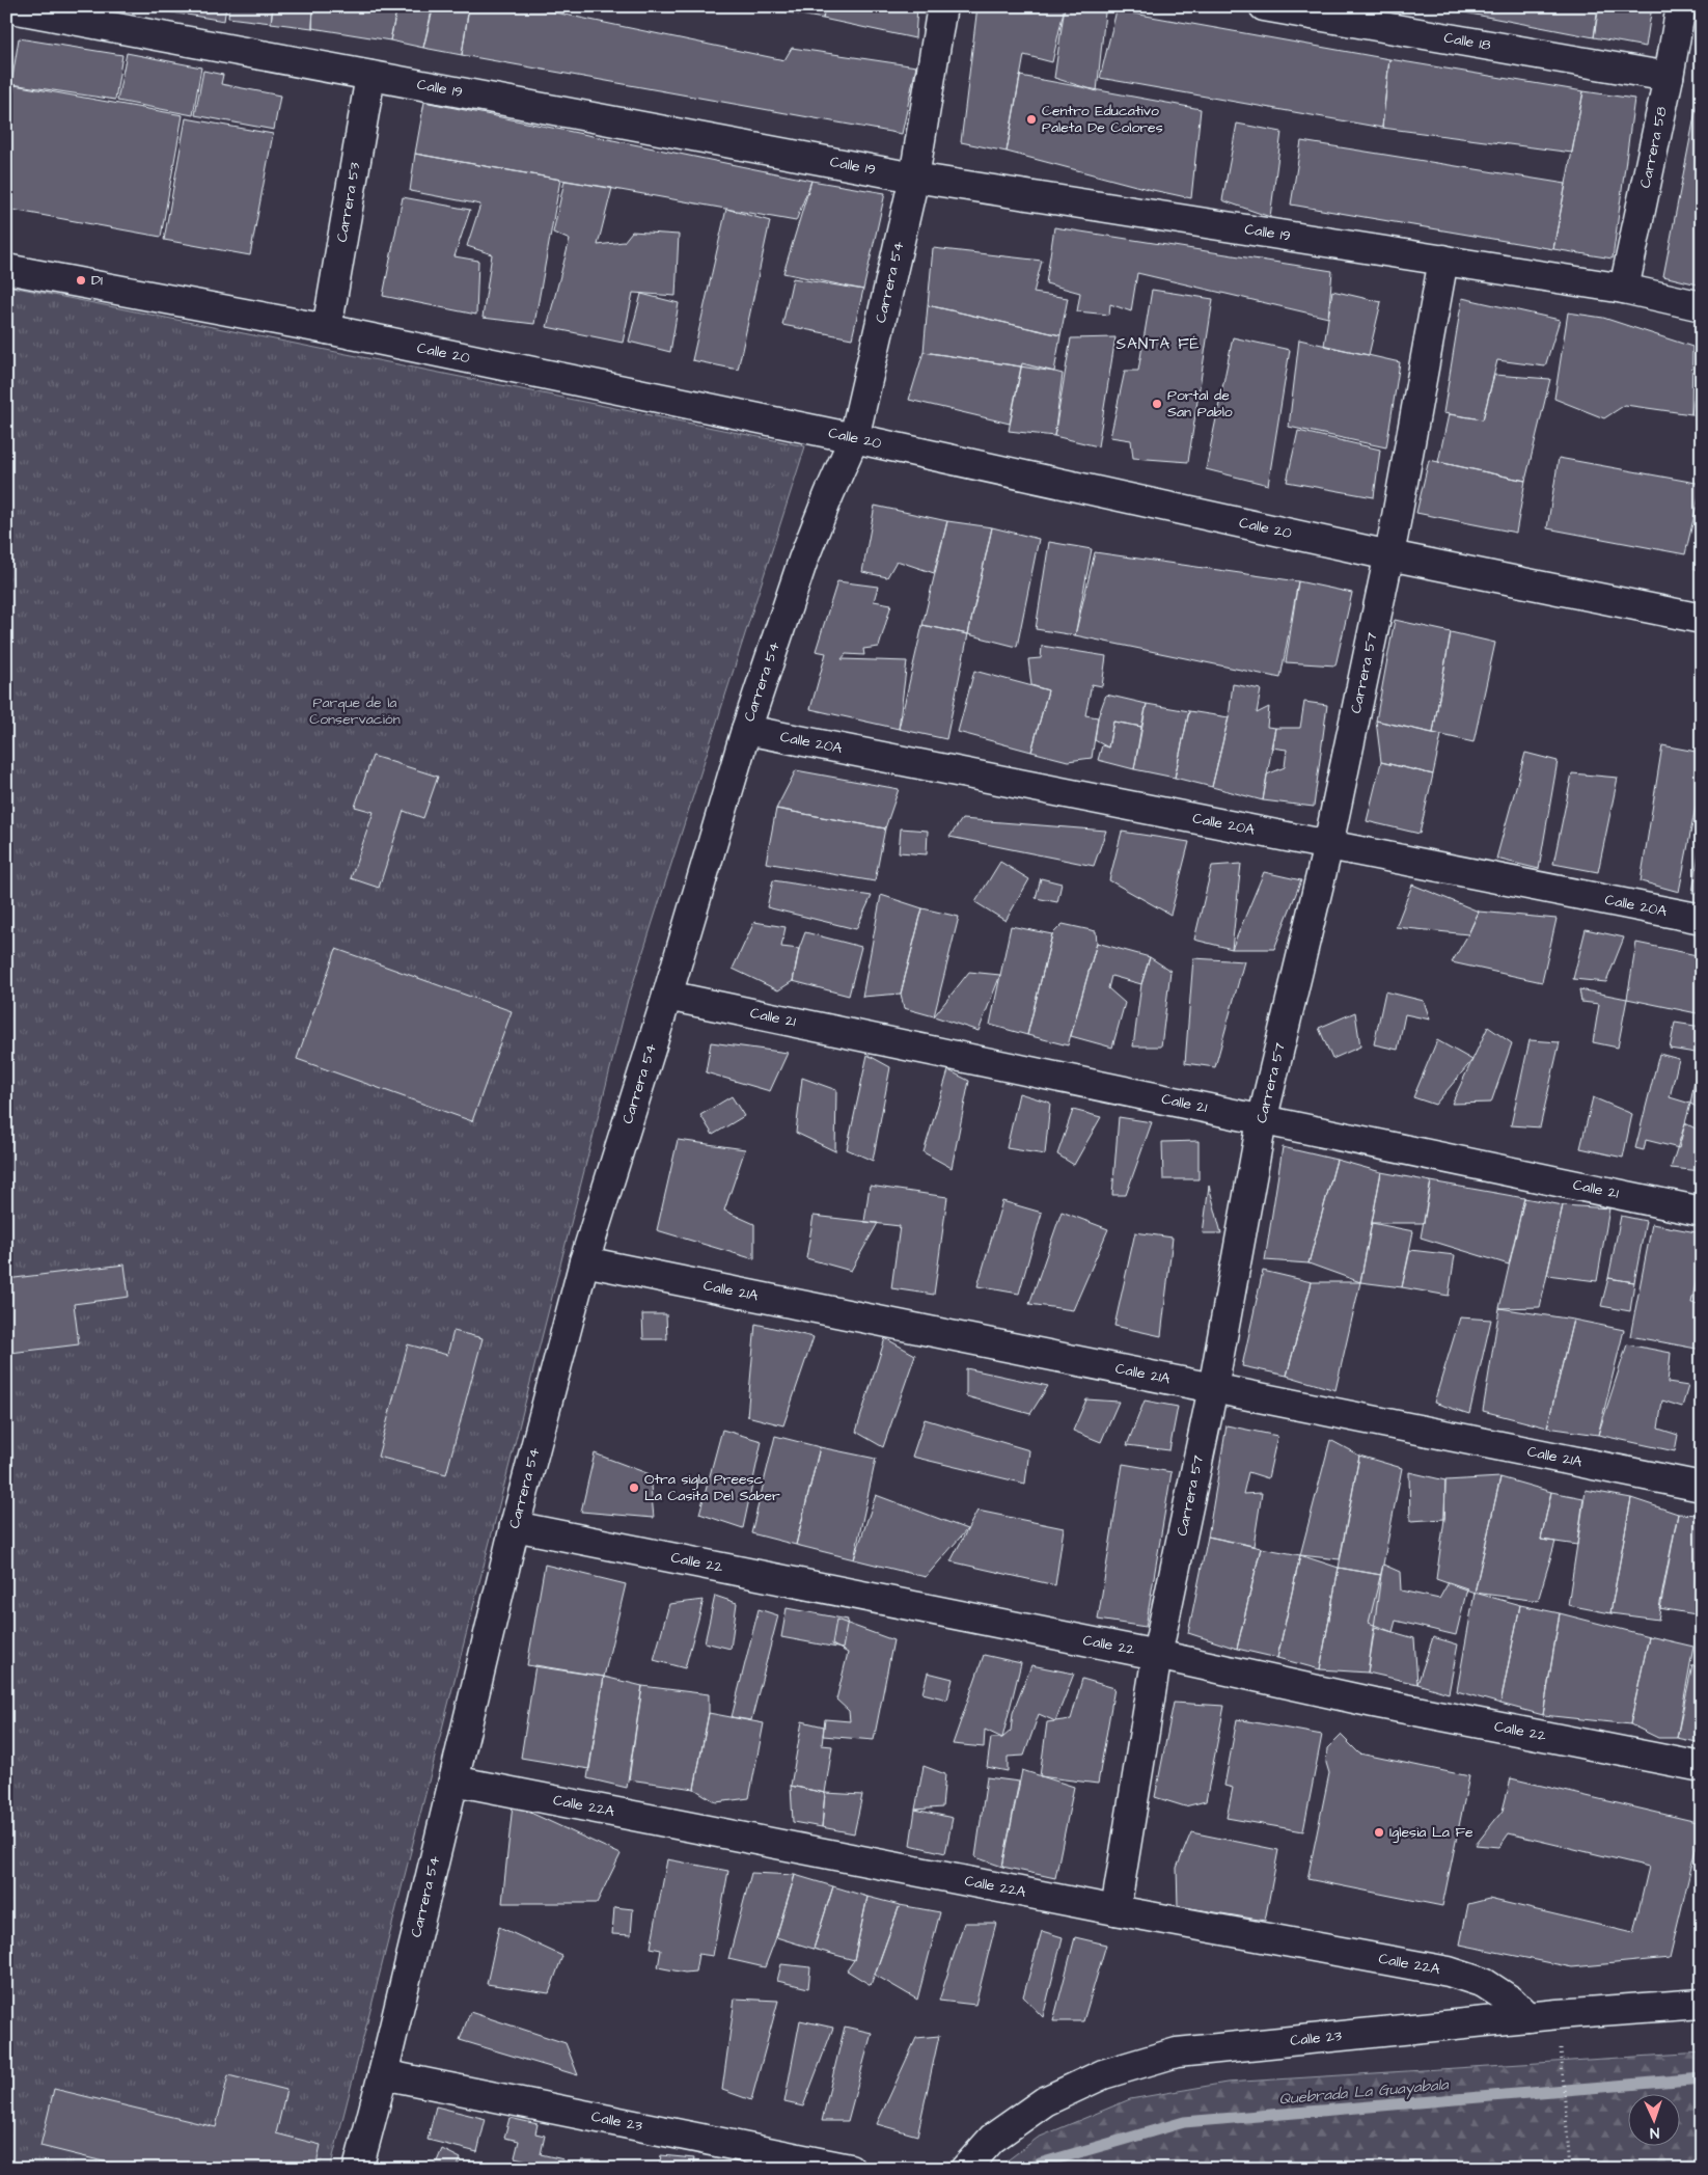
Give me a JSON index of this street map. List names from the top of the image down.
{
  "streets": {
    "street": [
      "Calle 18",
      "Calle 19",
      "Carrera 58",
      "Carrera 53",
      "Carrera 54",
      "Calle 20",
      "Carrera 57",
      "Calle 20A",
      "Calle 21",
      "Calle 21A",
      "Calle 22",
      "Calle 22A",
      "Calle 23"
    ]
  },
  "crossings": [
    ["Calle 18", "Carrera 58"],
    ["Calle 19", "Carrera 58"],
    ["Calle 19", "Carrera 53"],
    ["Calle 19", "Carrera 54"],
    ["Calle 19", "Carrera 57"],
    ["Carrera 53", "Calle 20"],
    ["Carrera 54", "Calle 20"],
    ["Carrera 54", "Calle 20A"],
    ["Carrera 54", "Calle 21"],
    ["Carrera 54", "Calle 21A"],
    ["Carrera 54", "Calle 22"],
    ["Carrera 54", "Calle 22A"],
    ["Carrera 54", "Calle 23"],
    ["Calle 20", "Carrera 57"],
    ["Carrera 57", "Calle 20A"],
    ["Carrera 57", "Calle 21"],
    ["Carrera 57", "Calle 21A"],
    ["Carrera 57", "Calle 22"],
    ["Carrera 57", "Calle 22A"],
    ["Calle 22A", "Calle 23"]
  ],
  "districts": ["SANTA FÉ"],
  "water": ["Quebrada La Guayabala"],
  "parks": ["Parque de la Conservación"],
  "places": [
    "Centro Educativo Paleta De Colores",
    "D1",
    "Portal de San Pablo",
    "Otra sigla Preesc La Casita Del Saber",
    "Iglesia La Fe"
  ],
  "north": "bottom"
}
